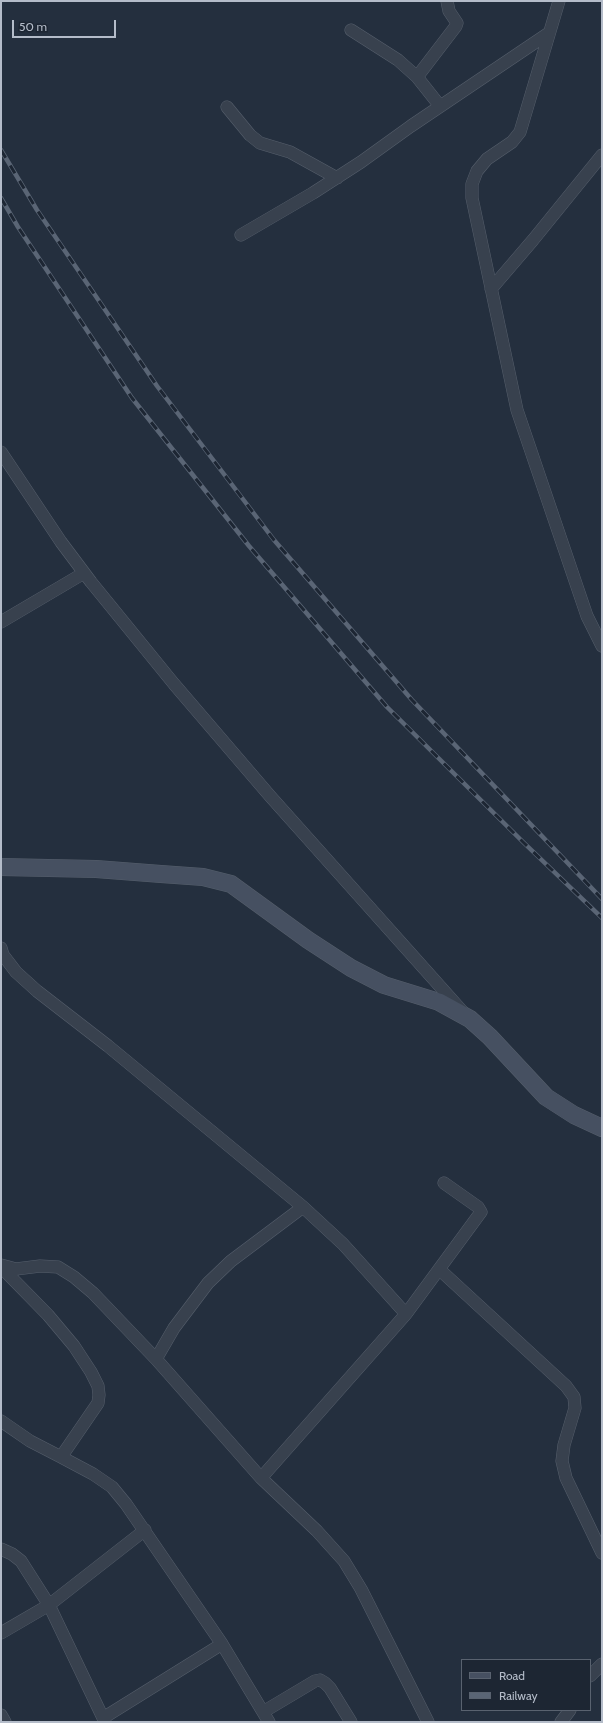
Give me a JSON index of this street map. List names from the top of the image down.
{
  "legend": ["Road", "Railway"],
  "scale_bar": "50 m"
}
